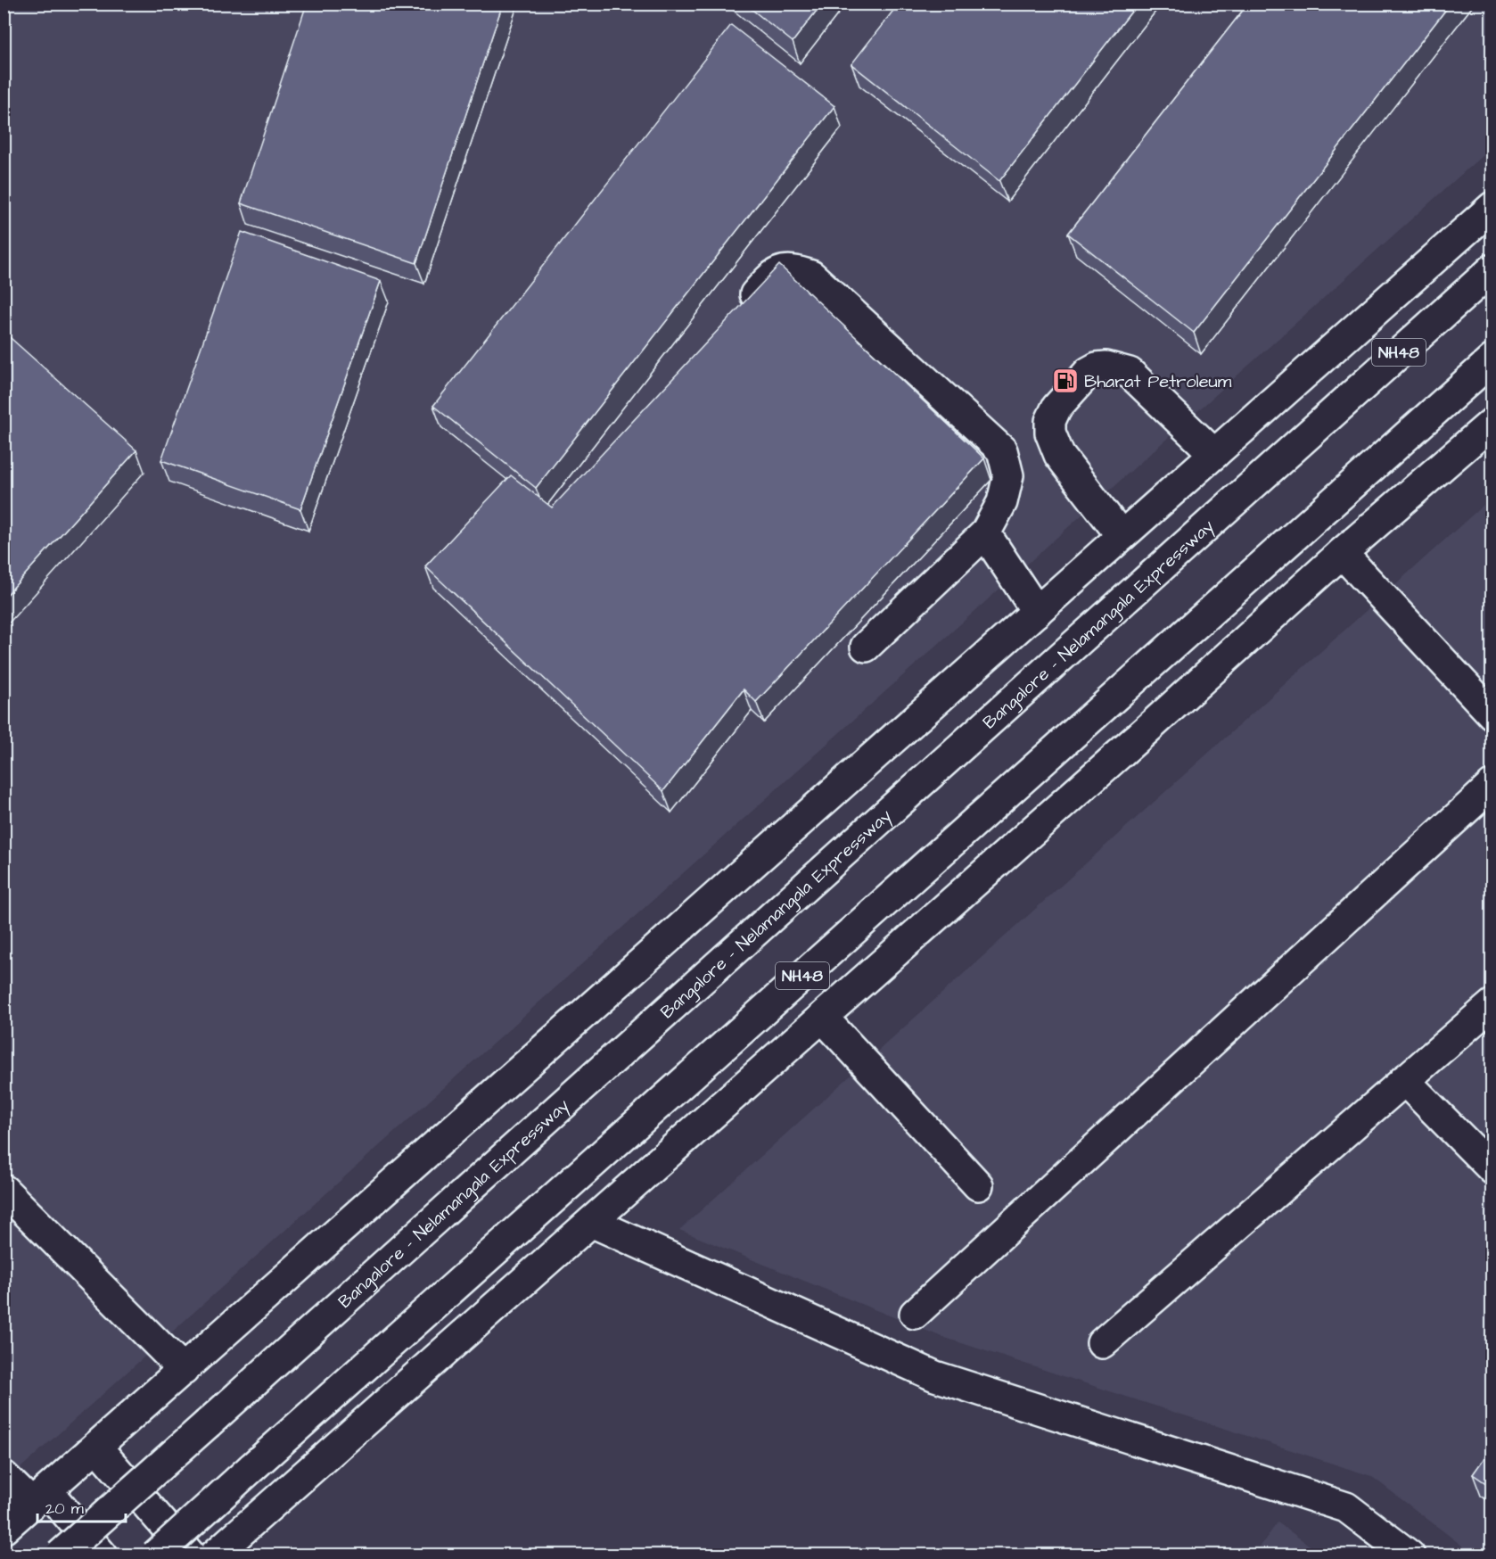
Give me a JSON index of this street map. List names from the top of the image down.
{
  "streets": {
    "main road": ["NH48", "Bangalore - Nelamangala Expressway"]
  },
  "places": {
    "fuel station": ["Bharat Petroleum"]
  },
  "scale_bar": "20 m"
}
